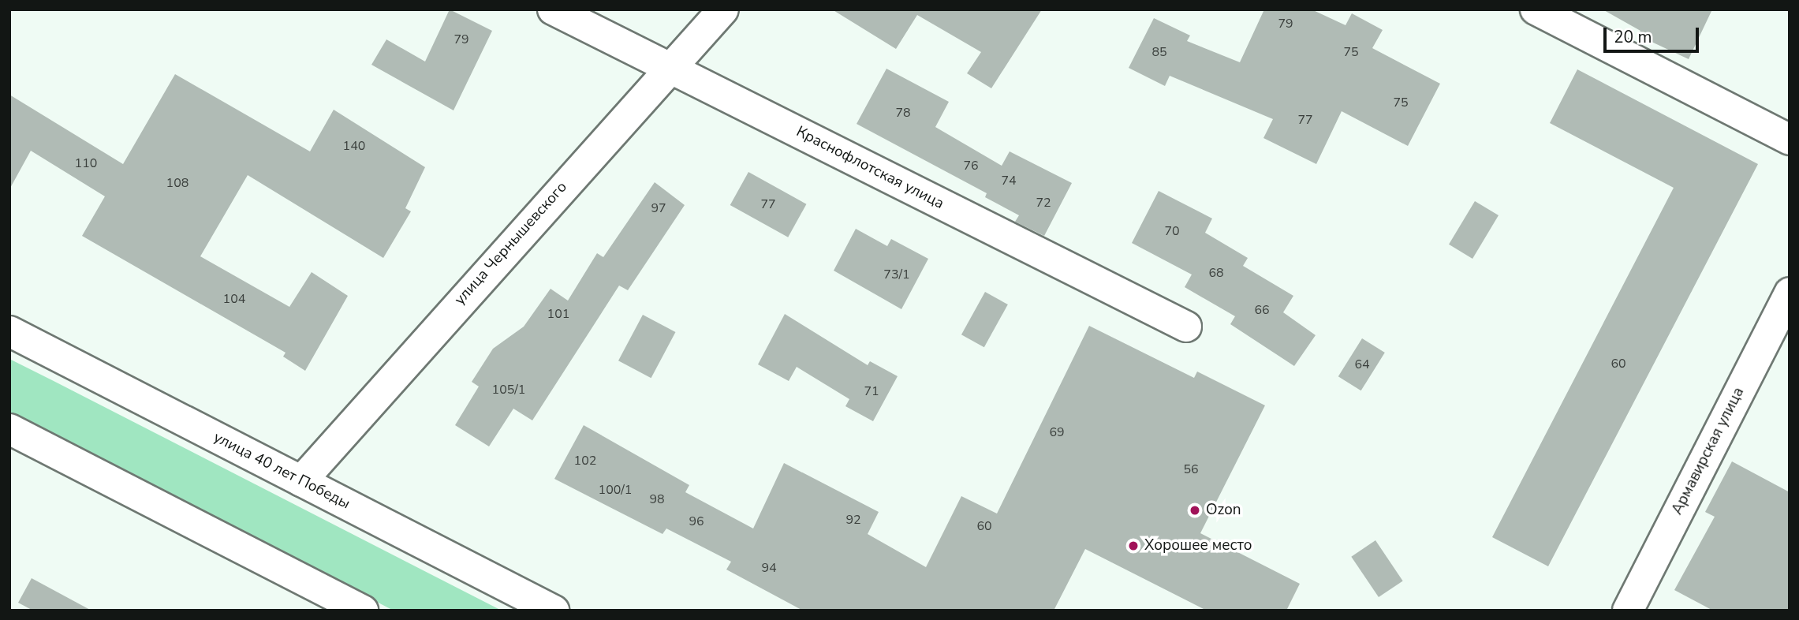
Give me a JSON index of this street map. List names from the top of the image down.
{
  "streets": {
    "street": [
      "Краснофлотская улица",
      "улица Чернышевского",
      "Армавирская улица",
      "улица 40 лет Победы"
    ]
  },
  "crossings": [
    ["Краснофлотская улица", "улица Чернышевского"],
    ["улица Чернышевского", "улица 40 лет Победы"]
  ],
  "places": ["Ozon", "Хорошее место"],
  "house_numbers": [
    "79",
    "79",
    "85",
    "75",
    "75",
    "78",
    "77",
    "140",
    "110",
    "76",
    "74",
    "108",
    "72",
    "77",
    "97",
    "70",
    "68",
    "73/1",
    "104",
    "66",
    "101",
    "60",
    "64",
    "105/1",
    "71",
    "69",
    "102",
    "56",
    "100/1",
    "98",
    "92",
    "96",
    "60",
    "94"
  ],
  "scale_bar": "20 m"
}
